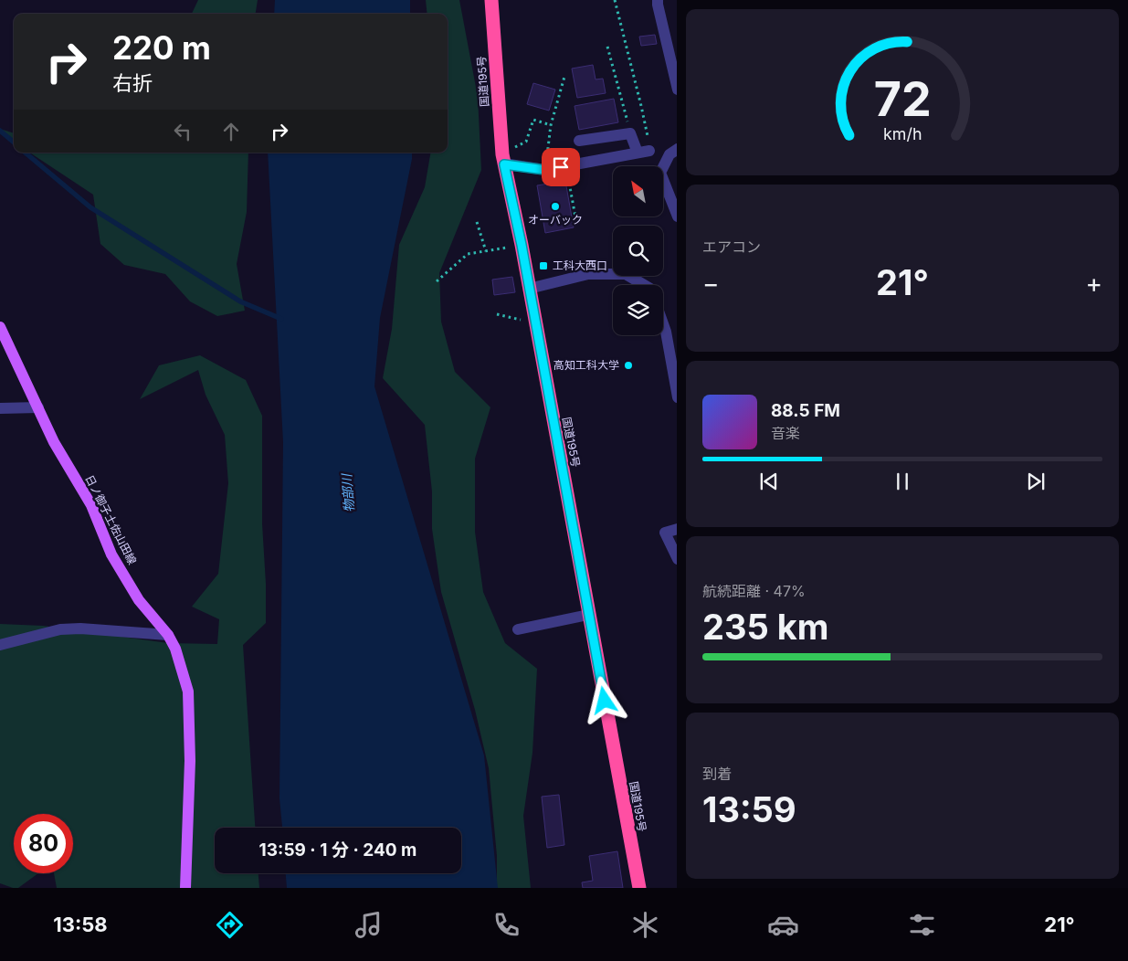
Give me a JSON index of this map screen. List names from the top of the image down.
{
  "streets": {
    "highway": ["国道195号"],
    "main road": ["日ノ御子土佐山田線"]
  },
  "water": ["物部川"],
  "places": {
    "other": ["オーバック", "高知工科大学"],
    "transit": ["工科大西口"]
  },
  "north": "top left",
  "page": {
    "turn": ["220 m", "右折"],
    "tile": [
      "エアコン",
      ["航続距離 · 47%", "235 km"],
      ["到着", "13:59"]
    ],
    "heat": ["−", "21°", "+"],
    "song": ["88.5 FM", "音楽"],
    "limit": "80",
    "trip": "13:59 · 1 分 · 240 m",
    "tabs": ["13:58", "21°"],
    "gauge": ["72", "km/h"]
  }
}
